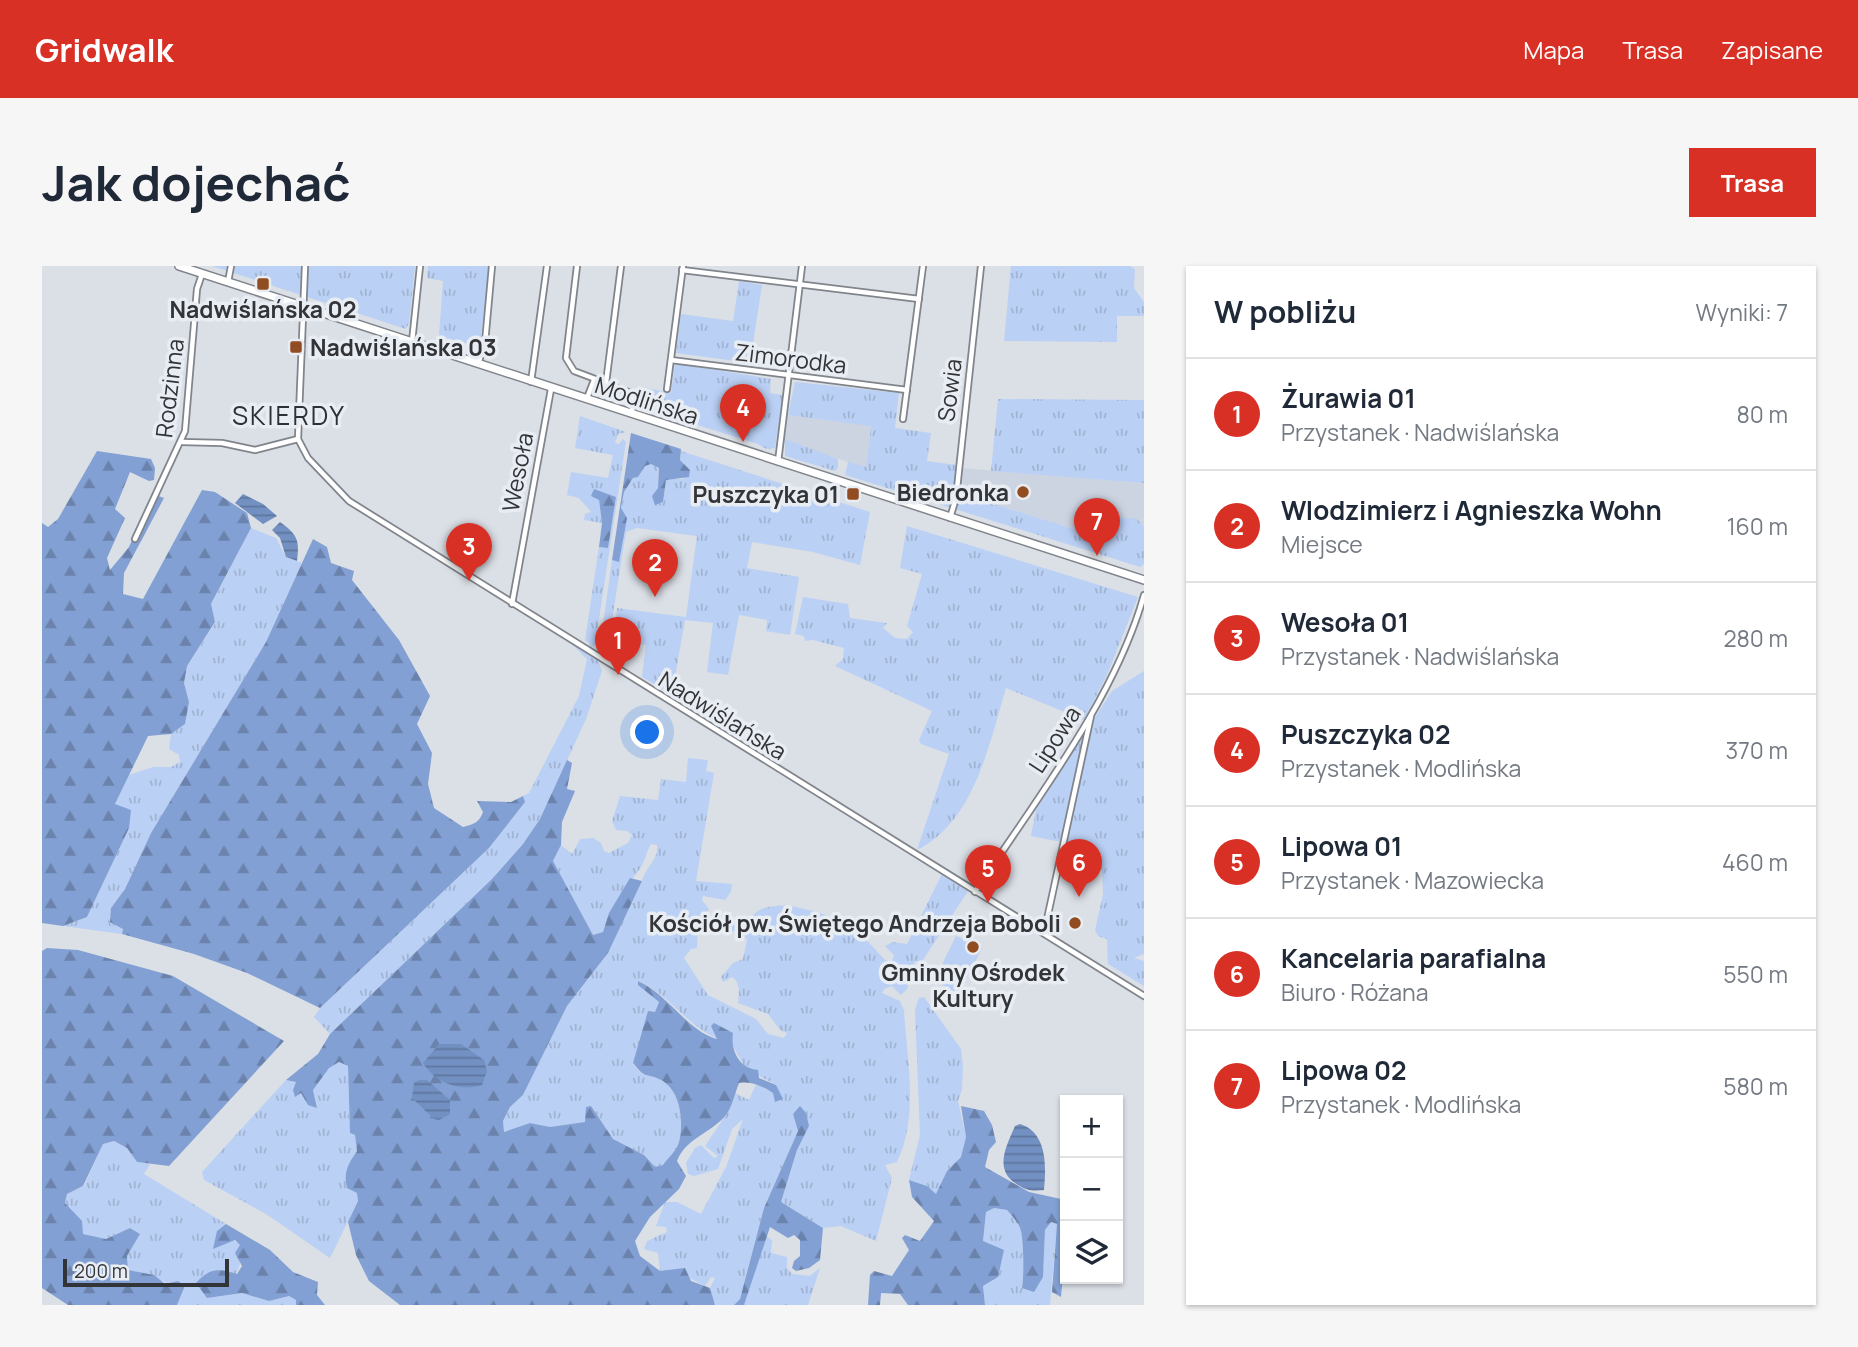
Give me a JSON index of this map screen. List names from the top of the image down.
{
  "streets": {
    "main road": ["Modlińska"],
    "street": [
      "Zimorodka",
      "Rodzinna",
      "Sowia",
      "Wesoła",
      "Nadwiślańska",
      "Lipowa"
    ]
  },
  "crossings": [
    ["Rodzinna", "Modlińska"],
    ["Sowia", "Modlińska"],
    ["Modlińska", "Wesoła"],
    ["Wesoła", "Nadwiślańska"],
    ["Nadwiślańska", "Lipowa"]
  ],
  "districts": ["SKIERDY"],
  "places": {
    "transit": ["Nadwiślańska 02", "Nadwiślańska 03", "Puszczyka 01"],
    "other": ["Biedronka", "Kościół pw. Świętego Andrzeja Boboli", "Gminny Ośrodek Kultury"]
  },
  "scale_bar": "200 m",
  "page": {
    "header": "Gridwalk",
    "nav": ["Mapa", "Trasa", "Zapisane"],
    "buttons": "Trasa",
    "title": "Jak dojechać",
    "heading": ["W pobliżu", "Wyniki: 7"],
    "list": [
      {
        "mark": "1",
        "name": "Żurawia 01",
        "note": "Przystanek · Nadwiślańska",
        "value": "80 m"
      },
      {
        "mark": "2",
        "name": "Wlodzimierz i Agnieszka Wohn",
        "note": "Miejsce",
        "value": "160 m"
      },
      {
        "mark": "3",
        "name": "Wesoła 01",
        "note": "Przystanek · Nadwiślańska",
        "value": "280 m"
      },
      {
        "mark": "4",
        "name": "Puszczyka 02",
        "note": "Przystanek · Modlińska",
        "value": "370 m"
      },
      {
        "mark": "5",
        "name": "Lipowa 01",
        "note": "Przystanek · Mazowiecka",
        "value": "460 m"
      },
      {
        "mark": "6",
        "name": "Kancelaria parafialna",
        "note": "Biuro · Różana",
        "value": "550 m"
      },
      {
        "mark": "7",
        "name": "Lipowa 02",
        "note": "Przystanek · Modlińska",
        "value": "580 m"
      }
    ],
    "pins": [
      "4",
      "7",
      "3",
      "2",
      "1",
      "6",
      "5"
    ],
    "map_buttons": ["+", "−"],
    "scale": "200 m"
  }
}
